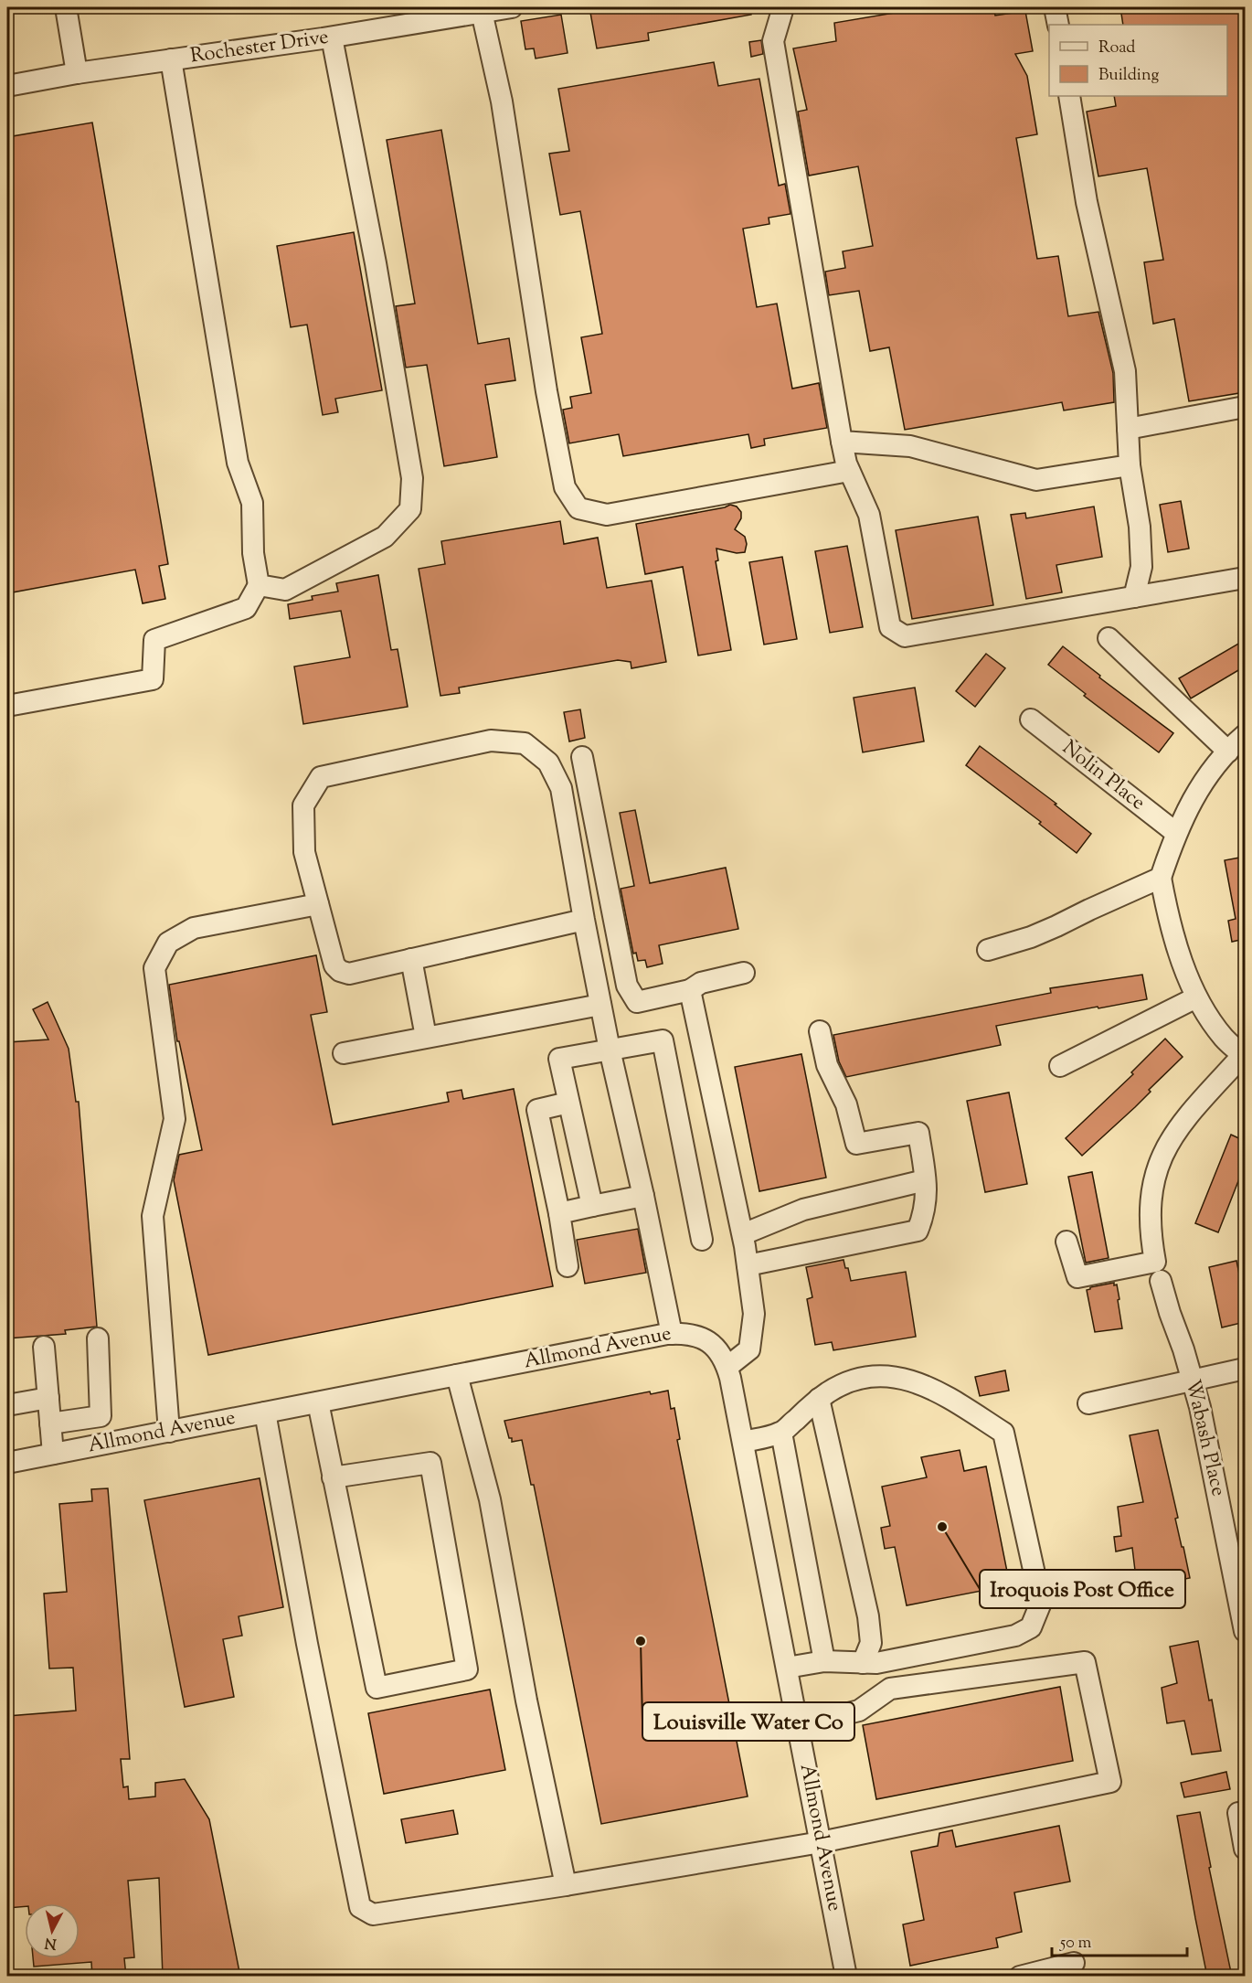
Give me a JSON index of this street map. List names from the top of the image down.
{
  "streets": {
    "street": [
      "Rochester Drive",
      "Nolin Place",
      "Allmond Avenue",
      "Wabash Place"
    ]
  },
  "places": ["Iroquois Post Office", "Louisville Water Co"],
  "legend": ["Road", "Building"],
  "scale_bar": "50 m",
  "north": "bottom"
}
